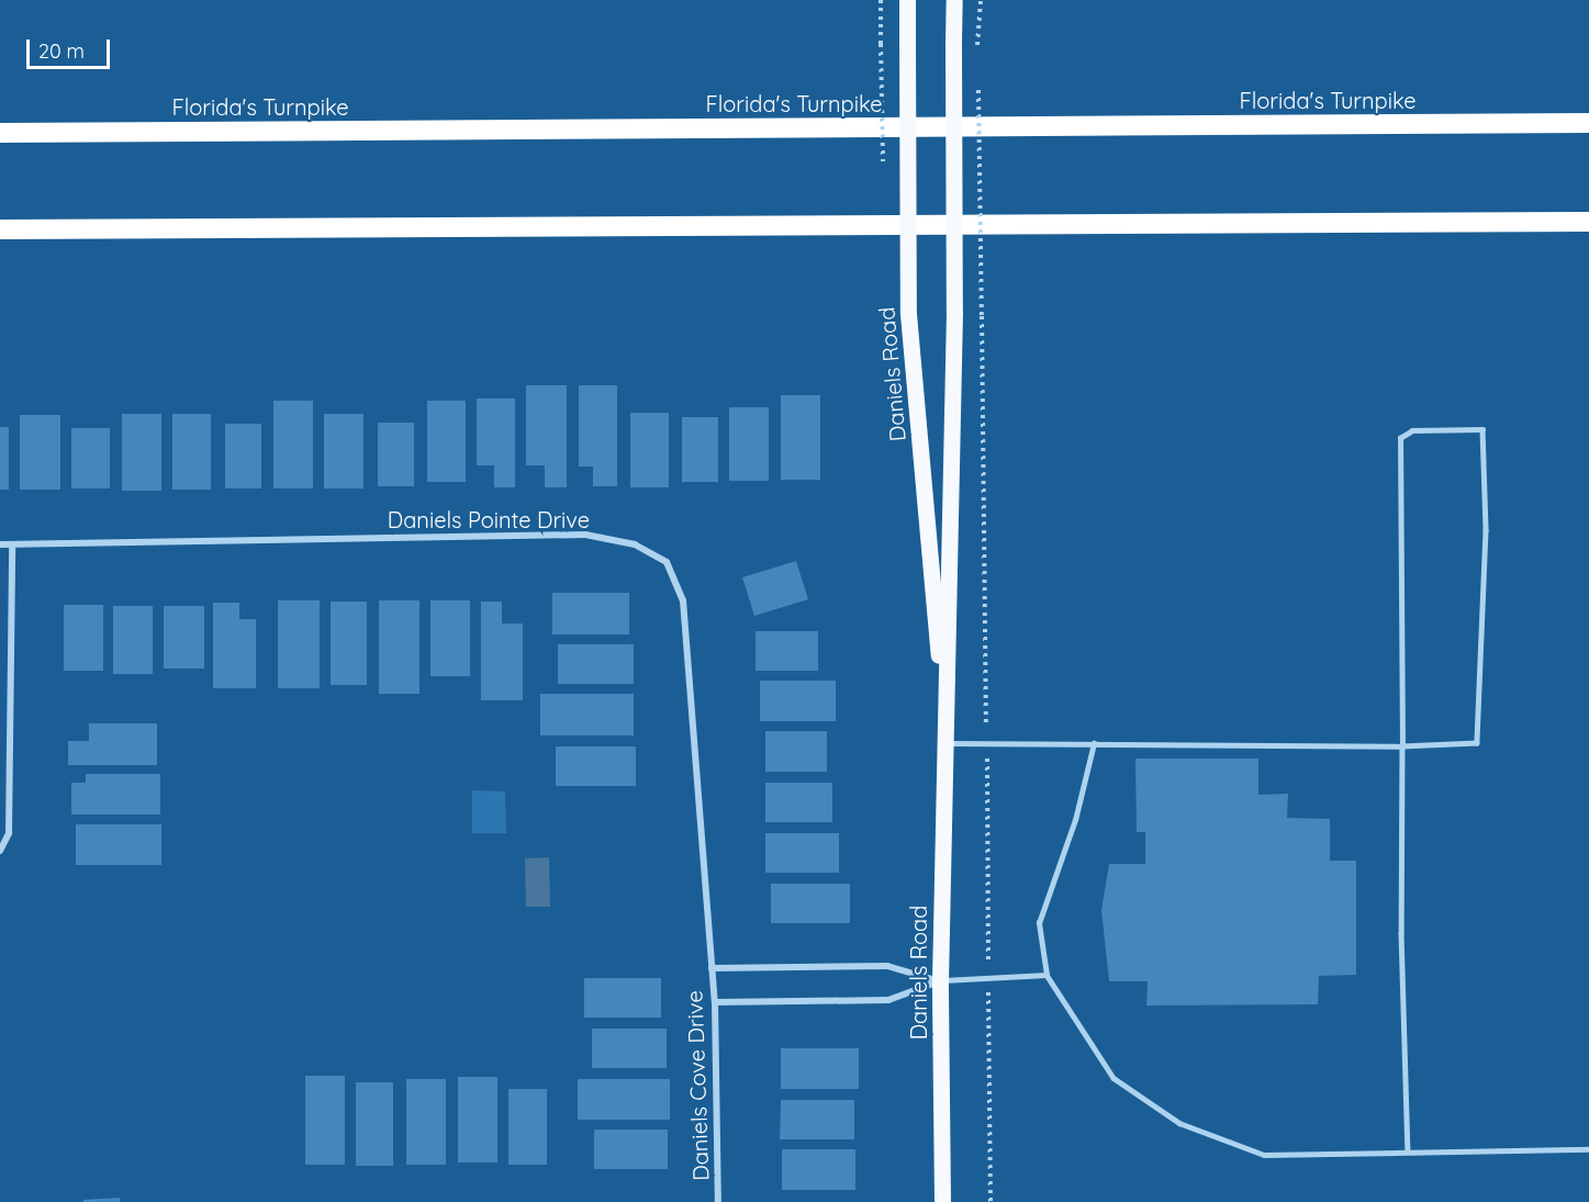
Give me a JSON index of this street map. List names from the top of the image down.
{
  "streets": {
    "highway": ["Florida's Turnpike"],
    "main road": ["Daniels Road"],
    "street": ["Daniels Pointe Drive", "Daniels Cove Drive"]
  },
  "crossings": [
    ["Daniels Pointe Drive", "Daniels Cove Drive"]
  ],
  "scale_bar": "20 m"
}
